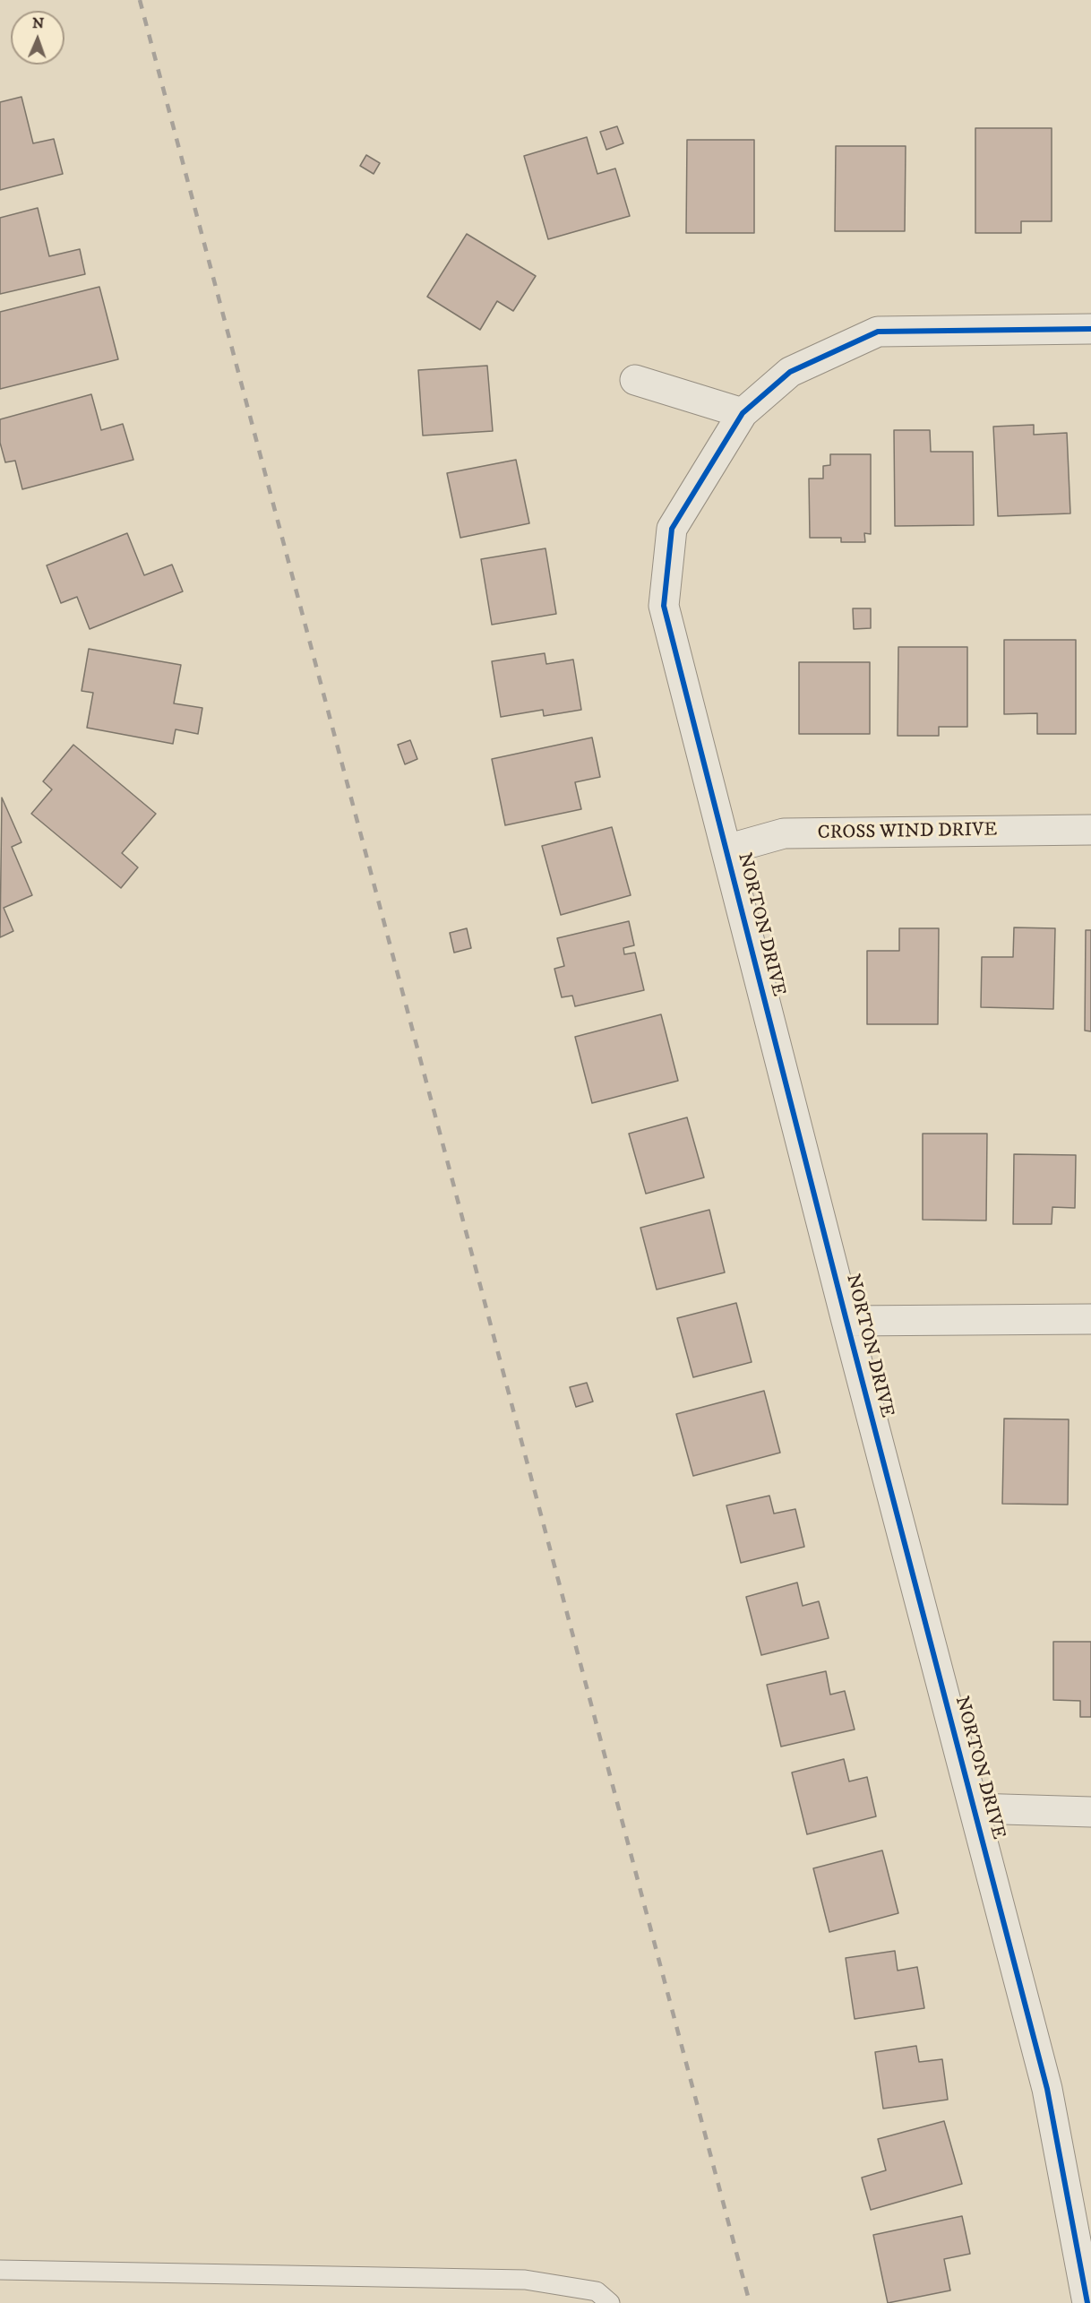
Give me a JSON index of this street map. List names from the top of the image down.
{
  "streets": {
    "street": ["CROSS WIND DRIVE", "NORTON DRIVE"]
  },
  "crossings": [
    ["CROSS WIND DRIVE", "NORTON DRIVE"]
  ],
  "north": "top"
}
